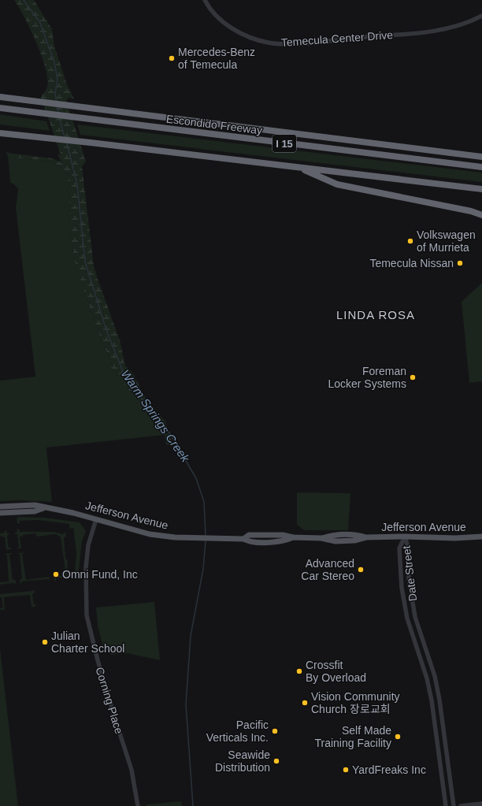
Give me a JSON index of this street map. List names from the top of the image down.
{
  "streets": {
    "highway": ["Escondido Freeway", "I 15"],
    "main road": ["Jefferson Avenue"],
    "street": ["Temecula Center Drive", "Date Street", "Corning Place"]
  },
  "crossings": [
    ["Jefferson Avenue", "Date Street"],
    ["Jefferson Avenue", "Corning Place"]
  ],
  "districts": ["LINDA ROSA"],
  "water": ["Warm Springs Creek"],
  "places": [
    "Mercedes-Benz of Temecula",
    "Volkswagen of Murrieta",
    "Temecula Nissan",
    "Foreman Locker Systems",
    "Advanced Car Stereo",
    "Omni Fund, Inc",
    "Julian Charter School",
    "Crossfit By Overload",
    "Vision Community Church 장로교회",
    "Pacific Verticals Inc.",
    "Self Made Training Facility",
    "Seawide Distribution",
    "YardFreaks Inc"
  ]
}
